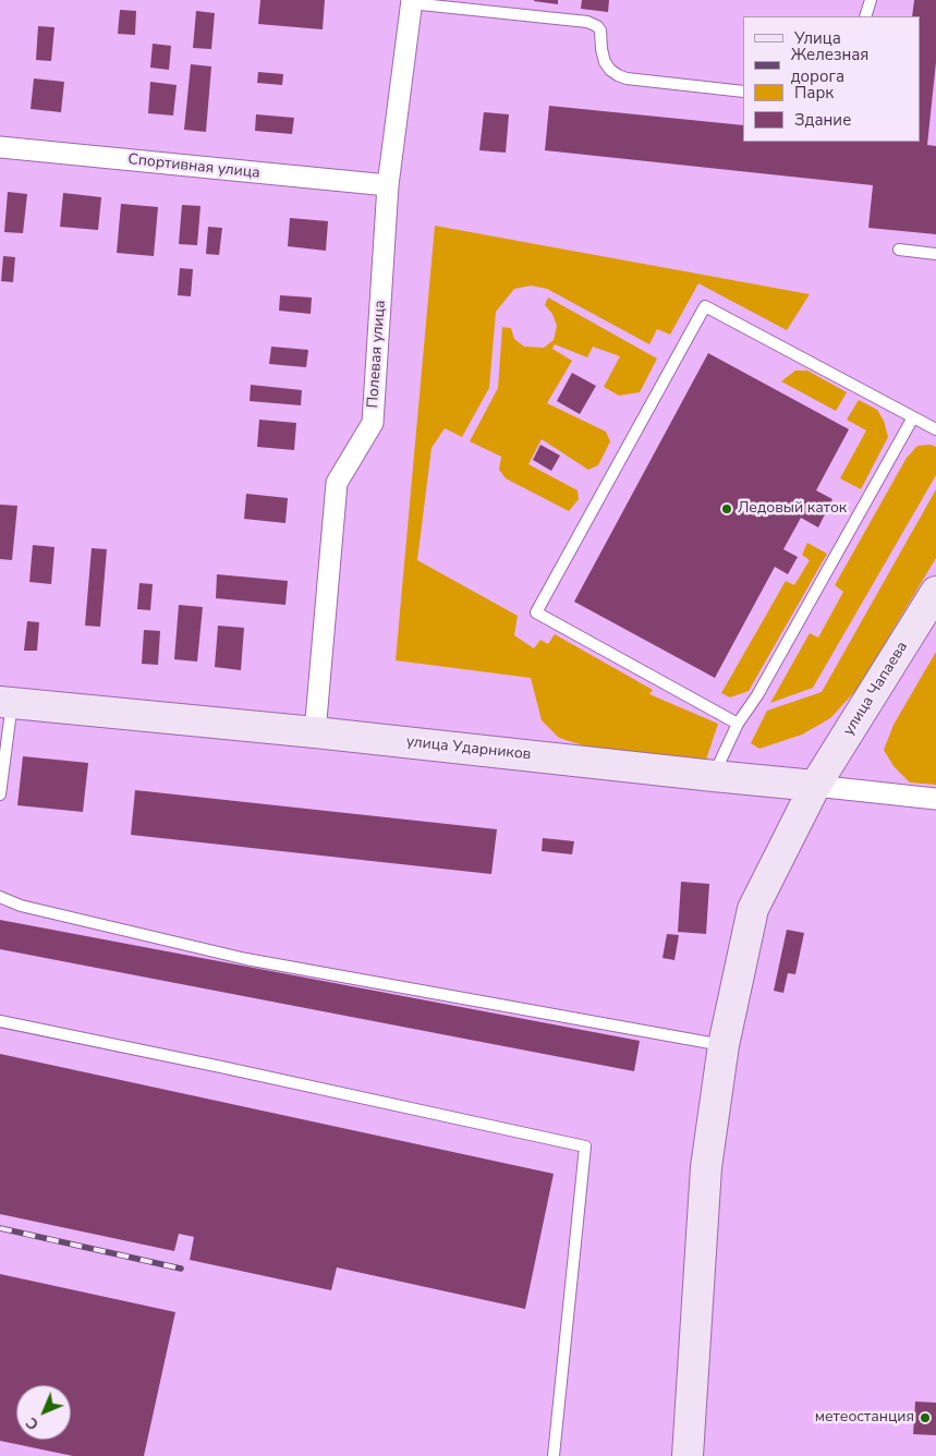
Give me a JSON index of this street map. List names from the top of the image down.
{
  "streets": {
    "main road": ["улица Чапаева", "улица Ударников"],
    "street": ["Спортивная улица", "Полевая улица"]
  },
  "crossings": [
    ["Спортивная улица", "Полевая улица"],
    ["Полевая улица", "улица Ударников"],
    ["улица Чапаева", "улица Ударников"]
  ],
  "places": ["Ледовый каток", "метеостанция"],
  "legend": [
    "Улица",
    "Железная дорога",
    "Парк",
    "Здание"
  ],
  "north": "bottom left"
}
